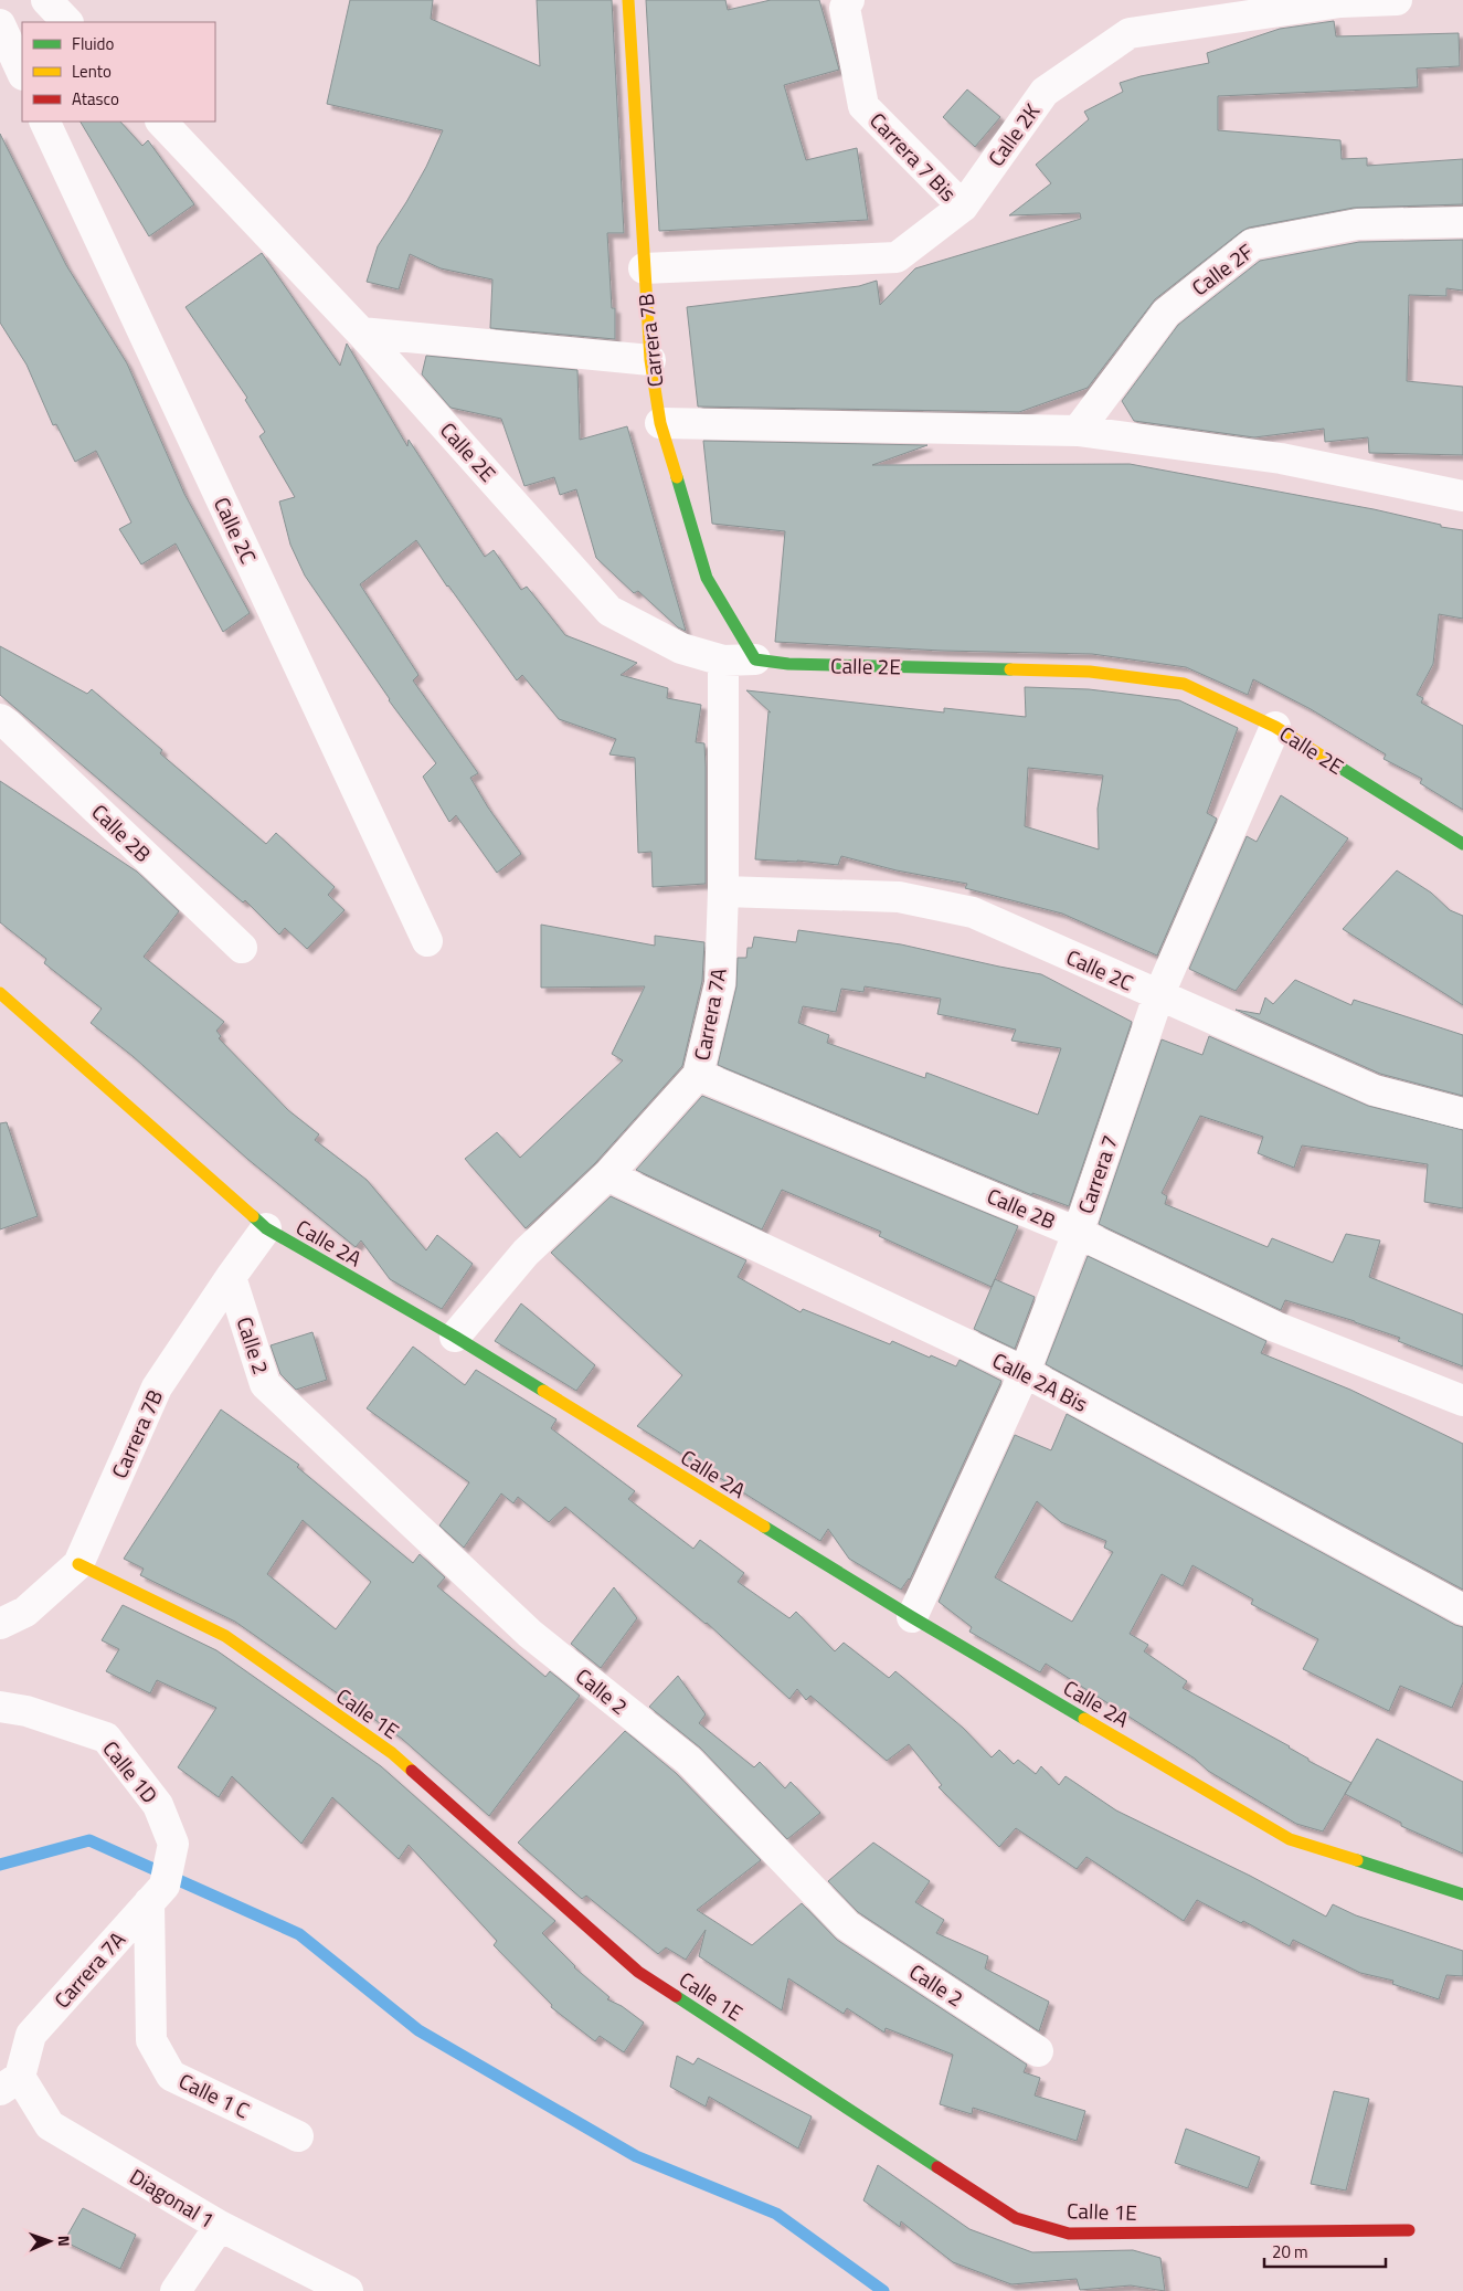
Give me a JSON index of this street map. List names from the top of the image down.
{
  "streets": {
    "street": [
      "Calle 2K",
      "Carrera 7 Bis",
      "Calle 2F",
      "Carrera 7B",
      "Calle 2E",
      "Calle 2C",
      "Calle 2B",
      "Carrera 7A",
      "Carrera 7",
      "Calle 2A",
      "Calle 2",
      "Calle 2A Bis",
      "Calle 1E",
      "Calle 1D",
      "Calle 1 C",
      "Diagonal 1"
    ]
  },
  "crossings": [
    ["Calle 2K", "Carrera 7 Bis"],
    ["Calle 2K", "Carrera 7B"],
    ["Carrera 7B", "Calle 2E"],
    ["Carrera 7B", "Calle 2A"],
    ["Carrera 7B", "Calle 2"],
    ["Carrera 7B", "Calle 1E"],
    ["Calle 2E", "Carrera 7A"],
    ["Calle 2E", "Carrera 7"],
    ["Calle 2C", "Carrera 7A"],
    ["Calle 2C", "Carrera 7"],
    ["Calle 2B", "Carrera 7A"],
    ["Calle 2B", "Carrera 7"],
    ["Carrera 7A", "Calle 2A"],
    ["Carrera 7A", "Calle 2A Bis"],
    ["Carrera 7A", "Calle 1D"],
    ["Carrera 7A", "Calle 1 C"],
    ["Carrera 7A", "Diagonal 1"],
    ["Carrera 7", "Calle 2A"],
    ["Carrera 7", "Calle 2A Bis"]
  ],
  "legend": ["Fluido", "Lento", "Atasco"],
  "scale_bar": "20 m",
  "north": "right"
}
